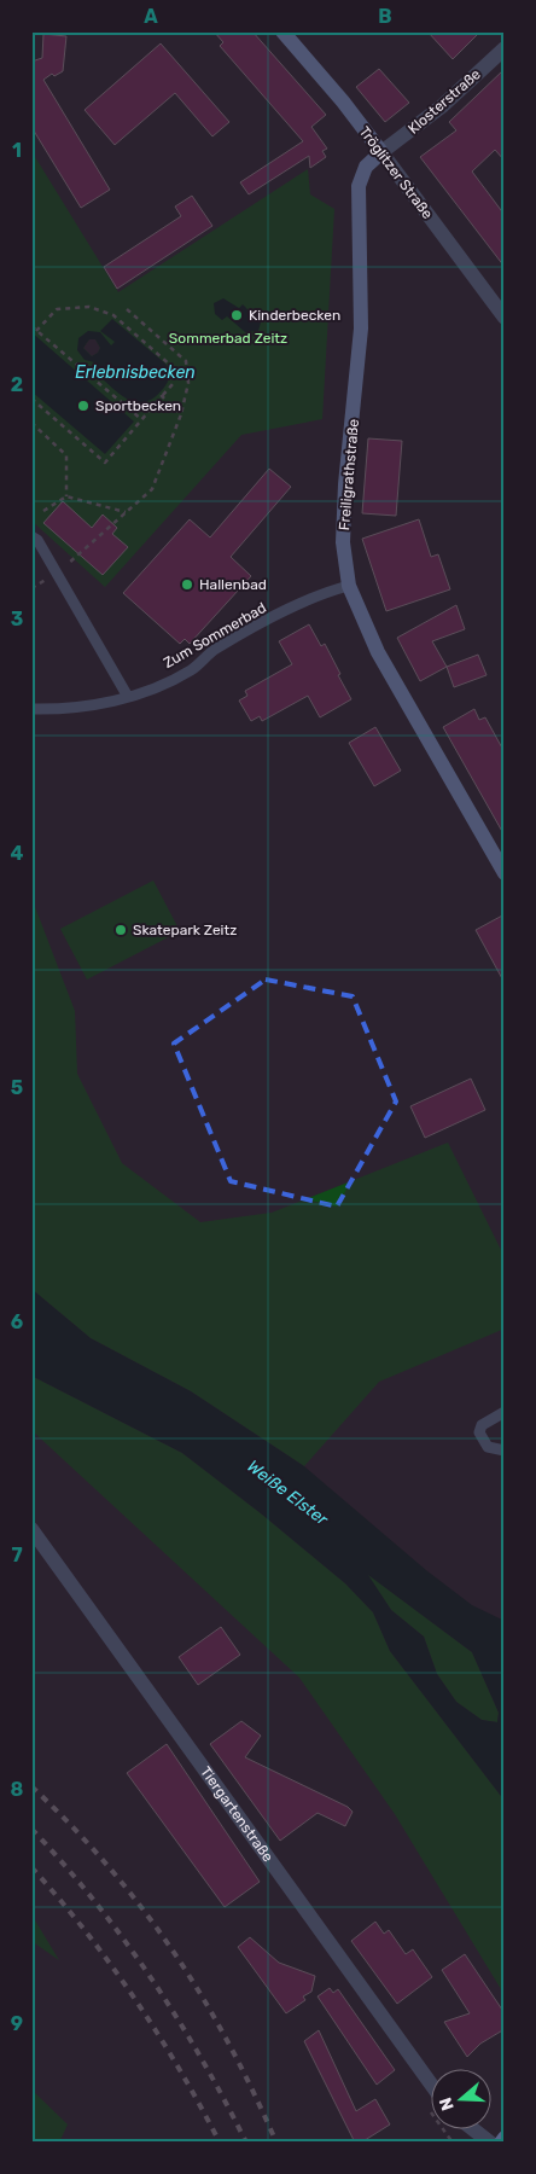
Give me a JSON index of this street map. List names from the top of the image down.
{
  "streets": {
    "street": [
      "Klosterstraße",
      "Tröglitzer Straße",
      "Freiligrathstraße",
      "Tiergartenstraße"
    ],
    "lane": ["Zum Sommerbad"]
  },
  "crossings": [
    ["Klosterstraße", "Tröglitzer Straße"],
    ["Klosterstraße", "Freiligrathstraße"],
    ["Tröglitzer Straße", "Freiligrathstraße"],
    ["Freiligrathstraße", "Zum Sommerbad"]
  ],
  "water": ["Erlebnisbecken", "Weiße Elster"],
  "parks": ["Sommerbad Zeitz"],
  "places": [
    "Kinderbecken",
    "Sportbecken",
    "Hallenbad",
    "Skatepark Zeitz"
  ],
  "north": "left",
  "grid": {
    "columns": ["A", "B"],
    "rows": [
      "1",
      "2",
      "3",
      "4",
      "5",
      "6",
      "7",
      "8",
      "9"
    ]
  }
}
